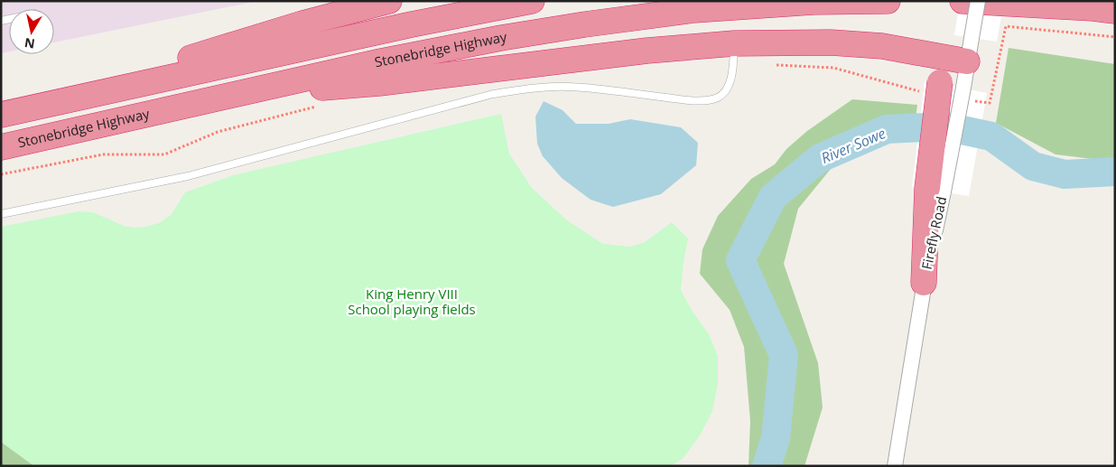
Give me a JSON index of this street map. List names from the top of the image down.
{
  "streets": {
    "highway": ["Stonebridge Highway"],
    "street": ["Firefly Road"]
  },
  "water": ["River Sowe"],
  "parks": ["King Henry VIII School playing fields"],
  "north": "bottom"
}
